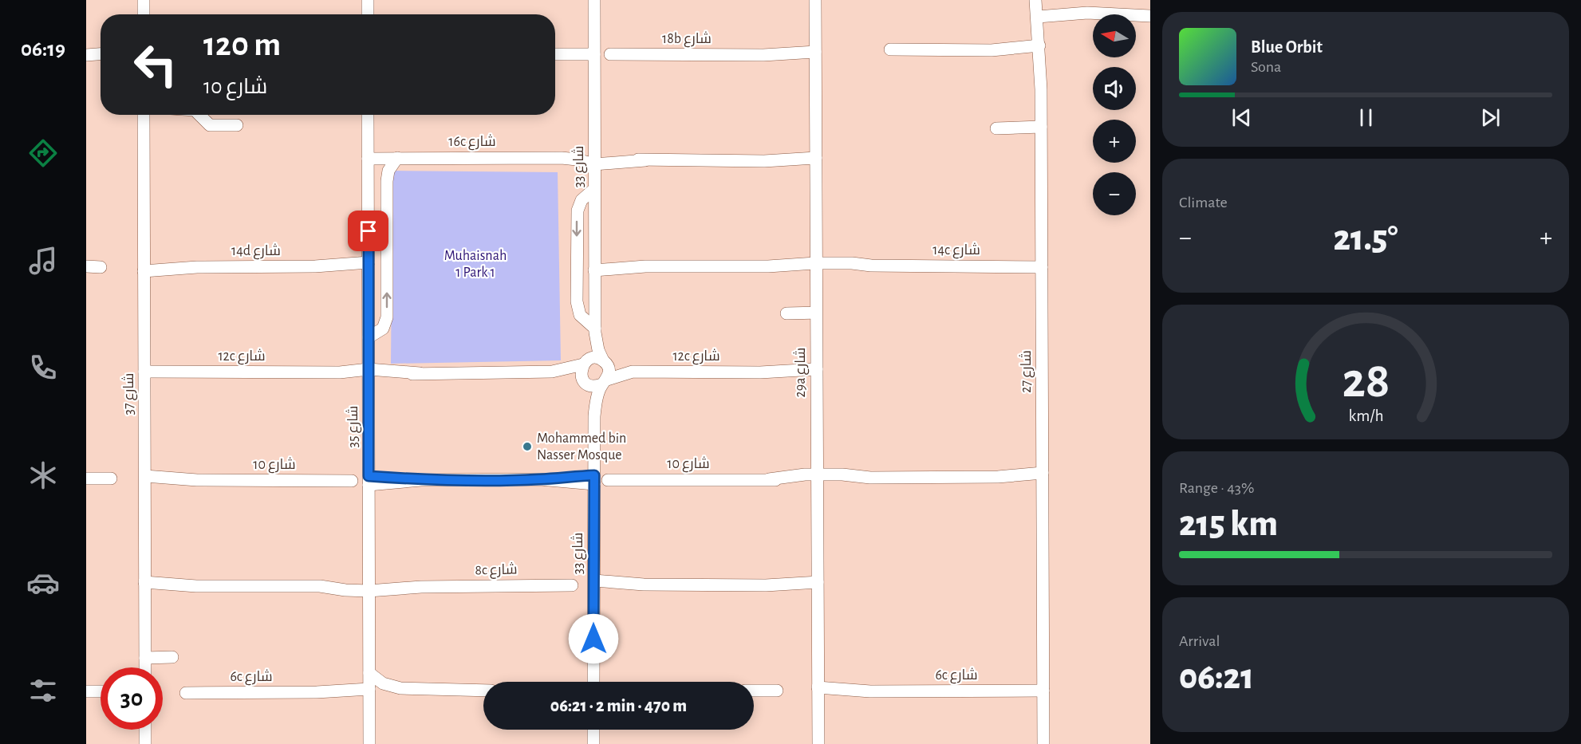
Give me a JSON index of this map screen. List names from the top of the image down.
{
  "streets": {
    "street": [
      "18b شارع",
      "16c شارع",
      "شارع 33",
      "14c شارع",
      "14d شارع",
      "12c شارع",
      "شارع 27",
      "29a شارع",
      "شارع 37",
      "شارع 35",
      "شارع 10",
      "8c شارع",
      "6c شارع"
    ]
  },
  "crossings": [
    ["18b شارع", "29a شارع"],
    ["16c شارع", "شارع 33"],
    ["16c شارع", "29a شارع"],
    ["16c شارع", "شارع 35"],
    ["شارع 33", "14c شارع"],
    ["شارع 33", "12c شارع"],
    ["14c شارع", "شارع 27"],
    ["14c شارع", "29a شارع"],
    ["14d شارع", "شارع 37"],
    ["14d شارع", "شارع 35"],
    ["12c شارع", "29a شارع"],
    ["12c شارع", "شارع 37"],
    ["12c شارع", "شارع 35"],
    ["شارع 27", "شارع 10"],
    ["شارع 27", "6c شارع"],
    ["29a شارع", "شارع 10"],
    ["29a شارع", "6c شارع"],
    ["شارع 37", "شارع 10"],
    ["شارع 37", "8c شارع"],
    ["شارع 35", "8c شارع"],
    ["شارع 35", "6c شارع"]
  ],
  "parks": ["Muhaisnah 1 Park 1"],
  "places": ["Mohammed bin Nasser Mosque"],
  "north": "left",
  "page": {
    "tabs": "06:19",
    "map_buttons": ["+", "−"],
    "turn": ["120 m", "شارع 10"],
    "song": ["Blue Orbit", "Sona"],
    "tile": [
      "Climate",
      ["Range · 43%", "215 km"],
      ["Arrival", "06:21"]
    ],
    "heat": ["−", "21.5°", "+"],
    "limit": "30",
    "trip": "06:21 · 2 min · 470 m",
    "gauge": ["28", "km/h"]
  }
}
